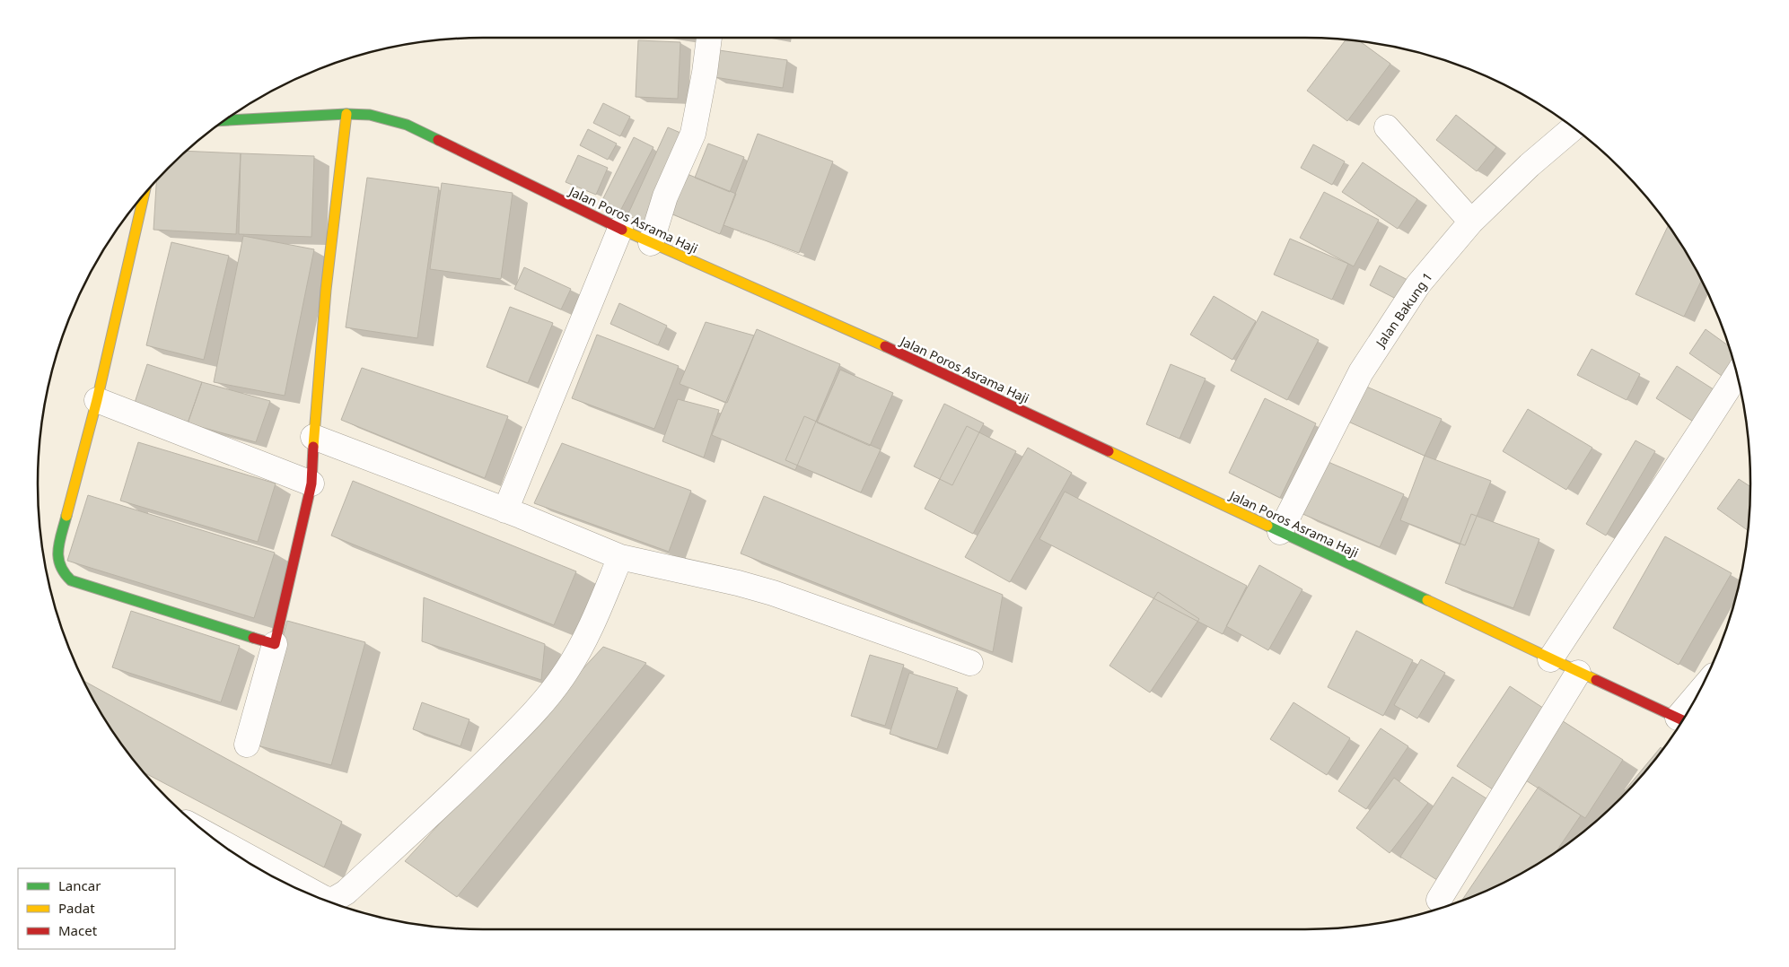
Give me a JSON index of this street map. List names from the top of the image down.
{
  "streets": {
    "street": ["Jalan Poros Asrama Haji", "Jalan Bakung 1"]
  },
  "crossings": [
    ["Jalan Poros Asrama Haji", "Jalan Bakung 1"]
  ],
  "legend": ["Lancar", "Padat", "Macet"]
}
